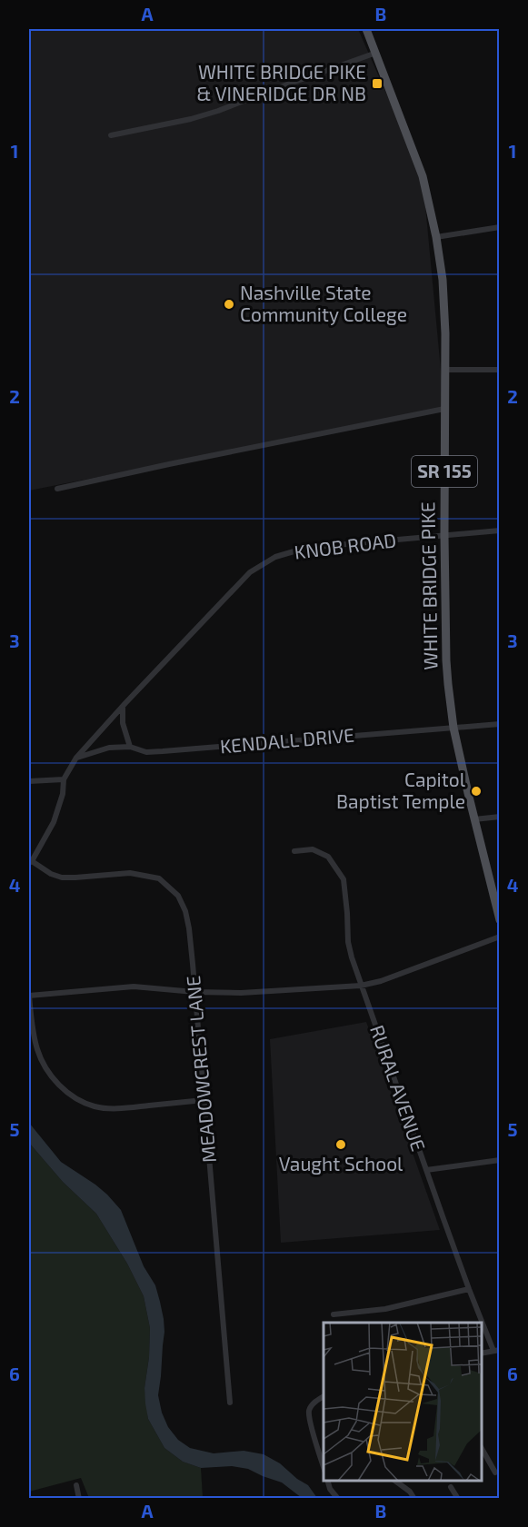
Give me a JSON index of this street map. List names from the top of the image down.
{
  "streets": {
    "main road": ["SR 155", "WHITE BRIDGE PIKE"],
    "street": [
      "KNOB ROAD",
      "KENDALL DRIVE",
      "MEADOWCREST LANE",
      "RURAL AVENUE"
    ]
  },
  "crossings": [
    ["KNOB ROAD", "WHITE BRIDGE PIKE"],
    ["KNOB ROAD", "KENDALL DRIVE"],
    ["KNOB ROAD", "MEADOWCREST LANE"],
    ["WHITE BRIDGE PIKE", "KENDALL DRIVE"]
  ],
  "places": {
    "transit": ["WHITE BRIDGE PIKE & VINERIDGE DR NB"],
    "other": ["Nashville State Community College", "Capitol Baptist Temple", "Vaught School"]
  },
  "grid": {
    "columns": ["A", "B"],
    "rows": [
      "1",
      "2",
      "3",
      "4",
      "5",
      "6"
    ]
  }
}
